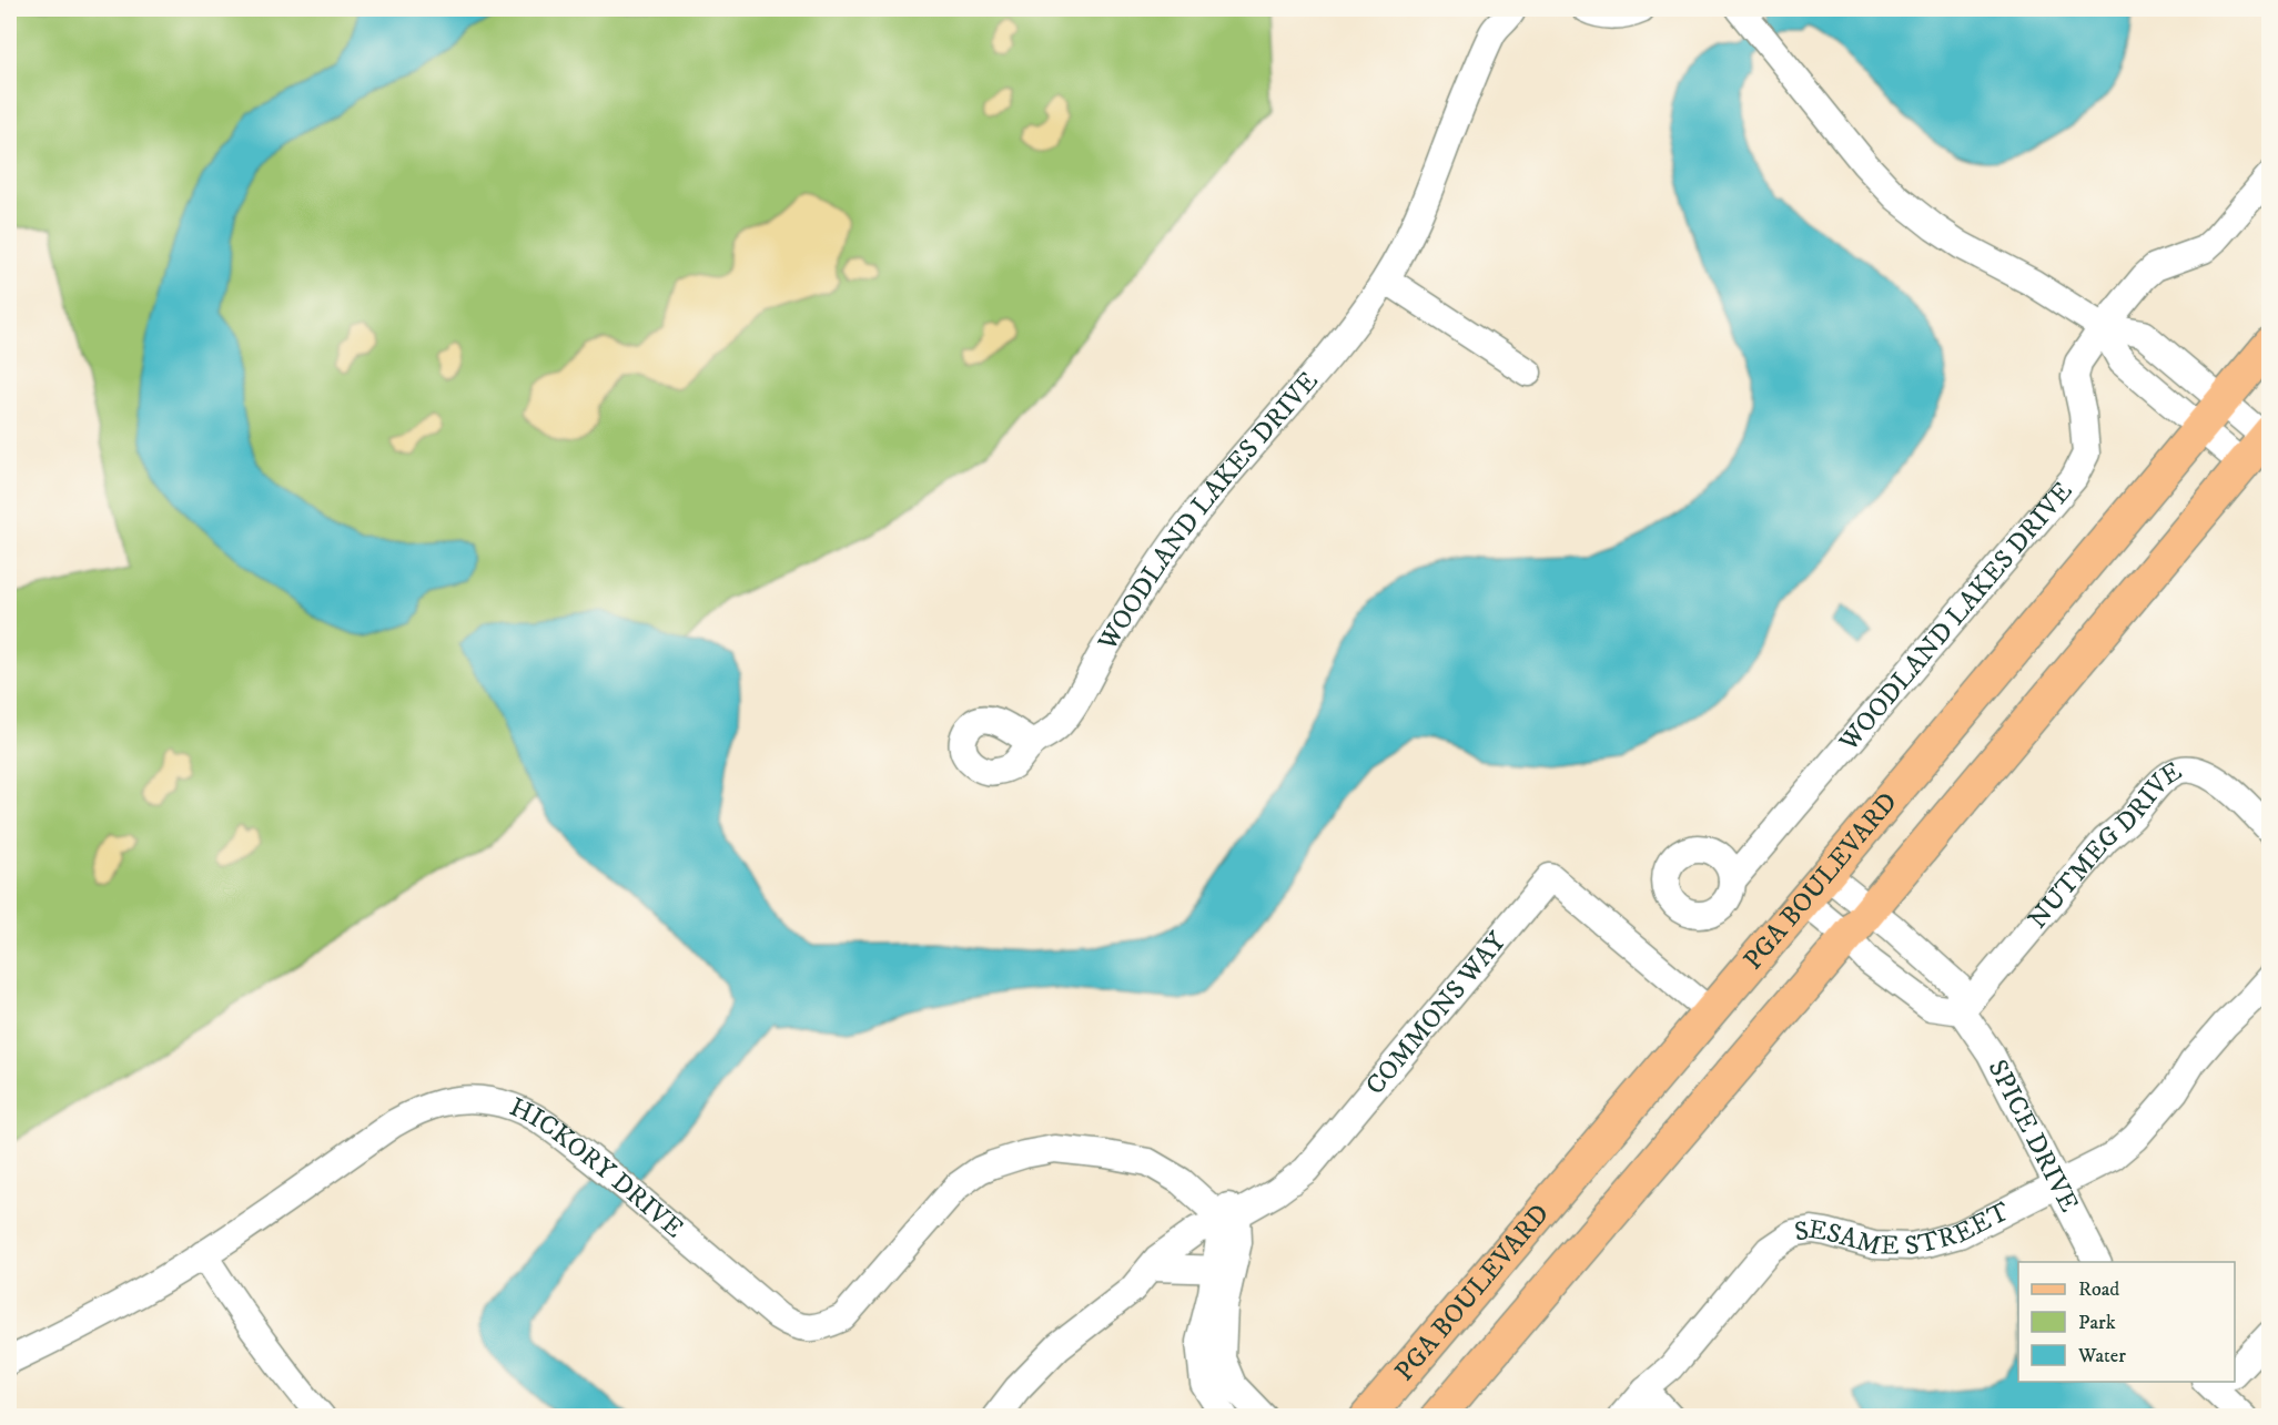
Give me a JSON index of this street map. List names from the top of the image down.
{
  "streets": {
    "main road": ["PGA BOULEVARD"],
    "street": [
      "WOODLAND LAKES DRIVE",
      "NUTMEG DRIVE",
      "COMMONS WAY",
      "SPICE DRIVE",
      "HICKORY DRIVE",
      "SESAME STREET"
    ]
  },
  "crossings": [
    ["NUTMEG DRIVE", "SPICE DRIVE"],
    ["PGA BOULEVARD", "COMMONS WAY"],
    ["PGA BOULEVARD", "SPICE DRIVE"],
    ["COMMONS WAY", "HICKORY DRIVE"],
    ["SPICE DRIVE", "SESAME STREET"]
  ],
  "legend": ["Road", "Park", "Water"]
}
